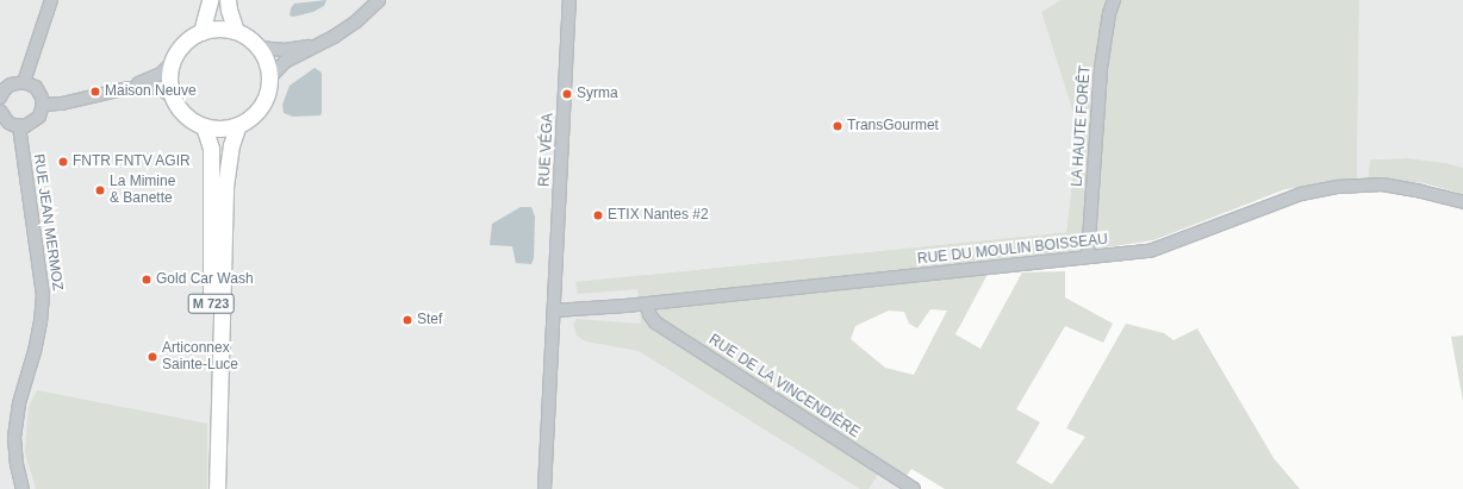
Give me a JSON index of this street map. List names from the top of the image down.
{
  "streets": {
    "main road": ["M 723"],
    "street": [
      "LA HAUTE FORÊT",
      "RUE VÉGA",
      "RUE JEAN MERMOZ",
      "RUE DU MOULIN BOISSEAU",
      "RUE DE LA VINCENDIÈRE"
    ]
  },
  "crossings": [
    ["LA HAUTE FORÊT", "RUE DU MOULIN BOISSEAU"],
    ["RUE VÉGA", "RUE DU MOULIN BOISSEAU"],
    ["RUE DU MOULIN BOISSEAU", "RUE DE LA VINCENDIÈRE"]
  ],
  "places": [
    "Maison Neuve",
    "Syrma",
    "TransGourmet",
    "FNTR FNTV AGIR",
    "La Mimine & Banette",
    "ETIX Nantes #2",
    "Gold Car Wash",
    "Stef",
    "Articonnex Sainte-Luce"
  ]
}
